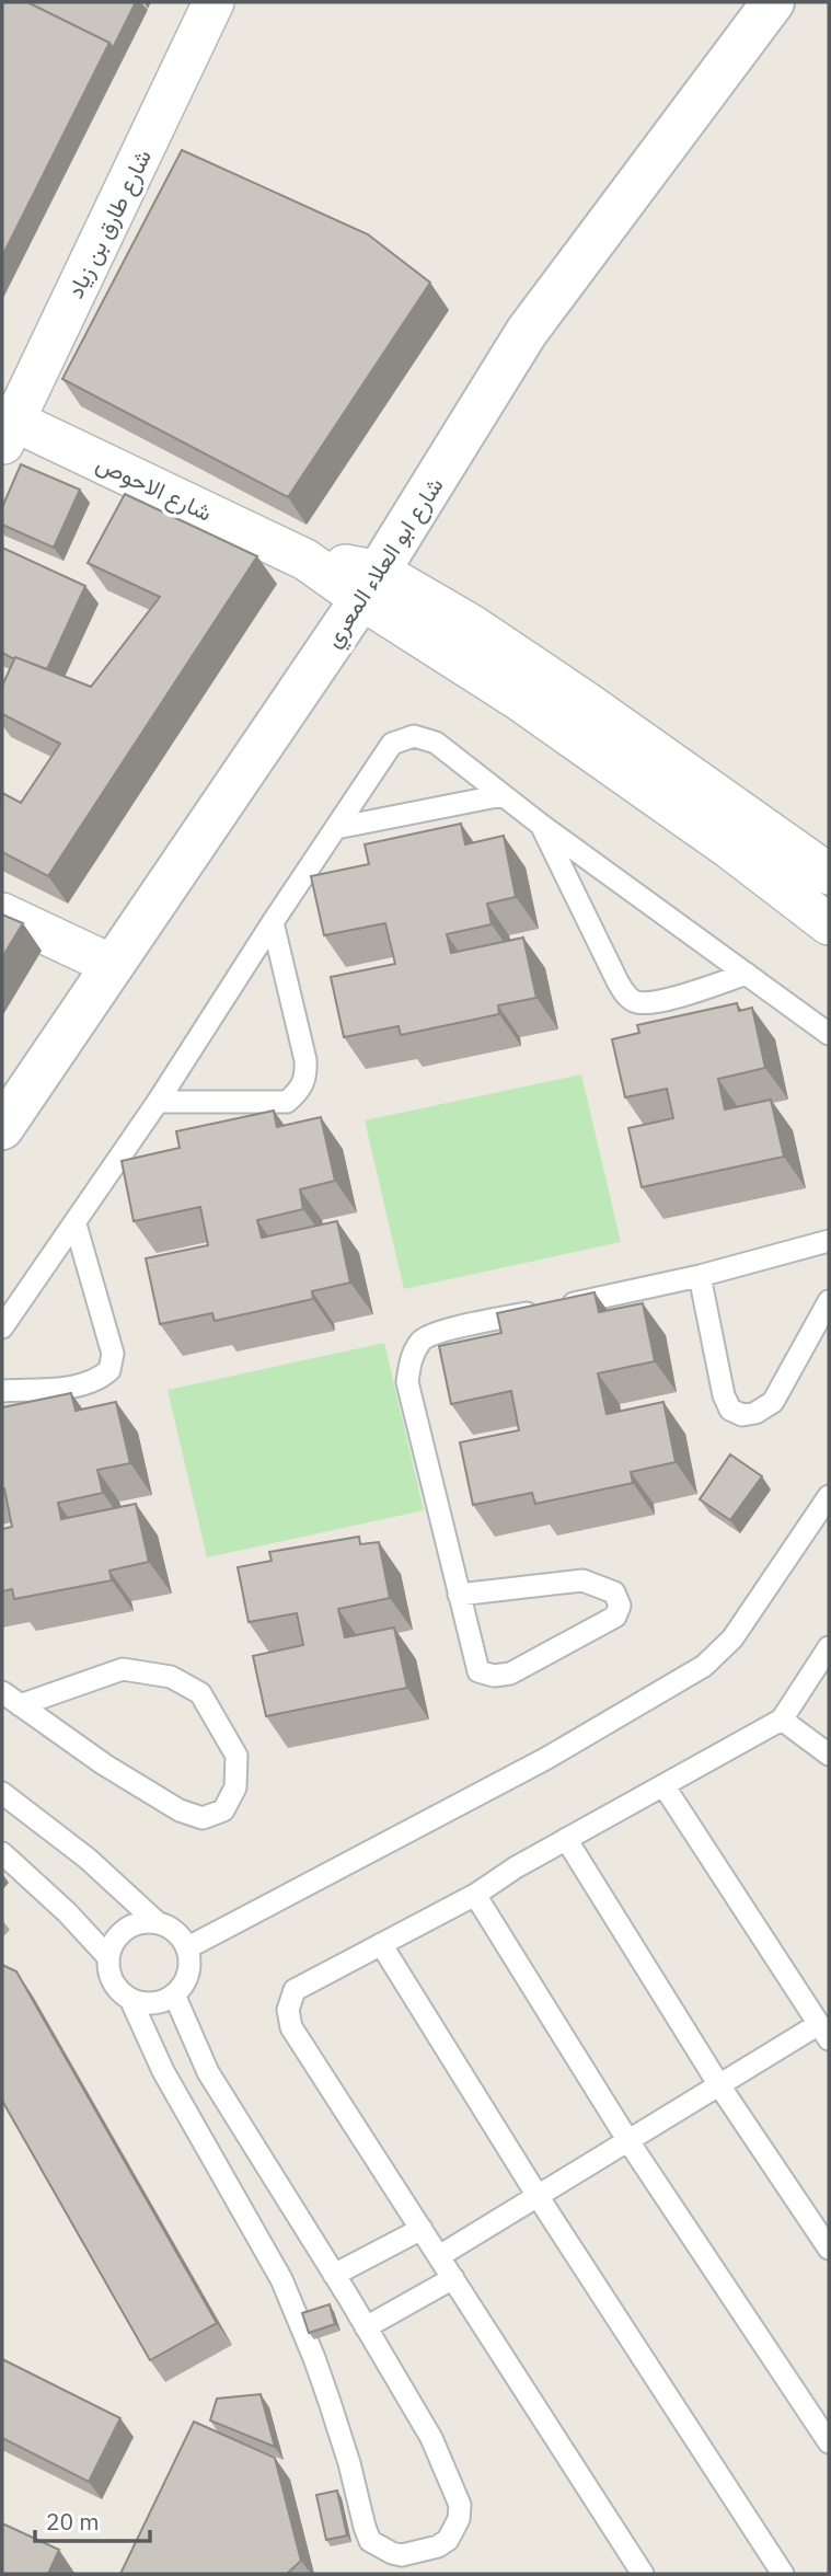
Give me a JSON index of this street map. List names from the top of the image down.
{
  "streets": {
    "street": ["شارع طارق بن زياد", "شارع الاحوص", "شارع ابو العلاء المعري"]
  },
  "crossings": [
    ["شارع طارق بن زياد", "شارع الاحوص"],
    ["شارع الاحوص", "شارع ابو العلاء المعري"]
  ],
  "scale_bar": "20 m"
}
